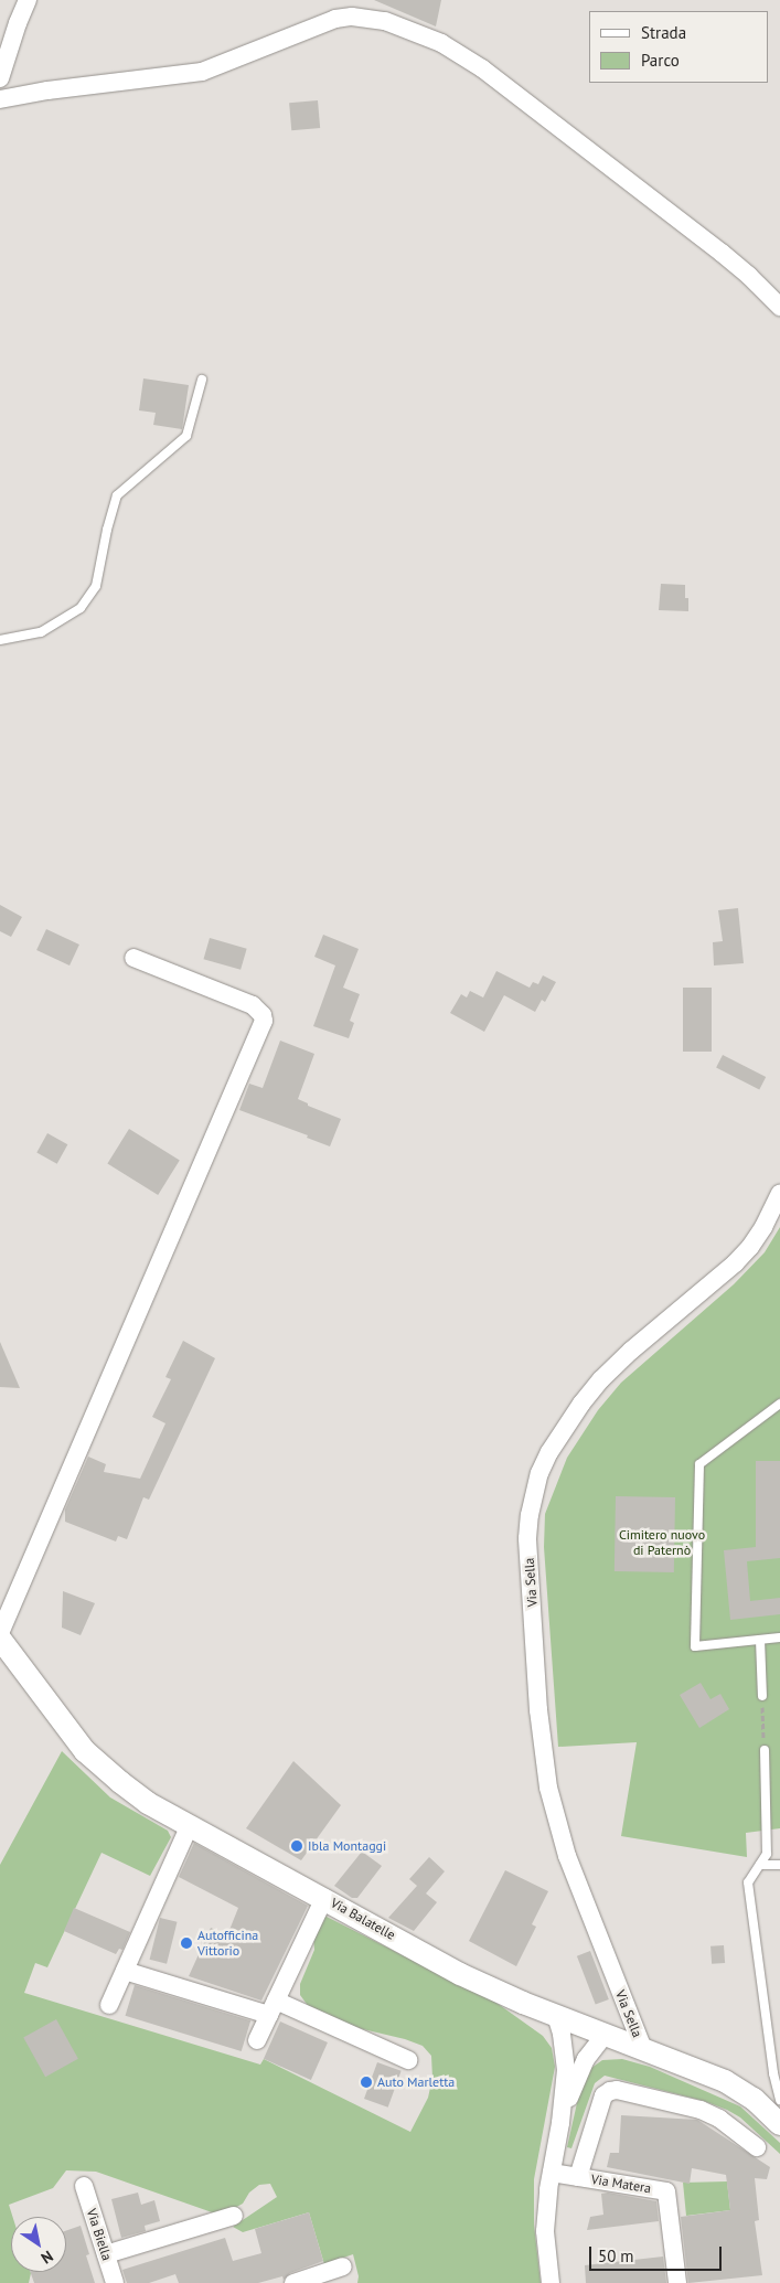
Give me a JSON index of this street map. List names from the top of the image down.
{
  "streets": {
    "street": [
      "Via Sella",
      "Via Balatelle",
      "Via Matera",
      "Via Biella"
    ]
  },
  "crossings": [
    ["Via Sella", "Via Balatelle"]
  ],
  "parks": ["Cimitero nuovo di Paternò"],
  "places": ["Ibla Montaggi", "Autofficina Vittorio", "Auto Marletta"],
  "legend": ["Strada", "Parco"],
  "scale_bar": "50 m",
  "north": "bottom right"
}
